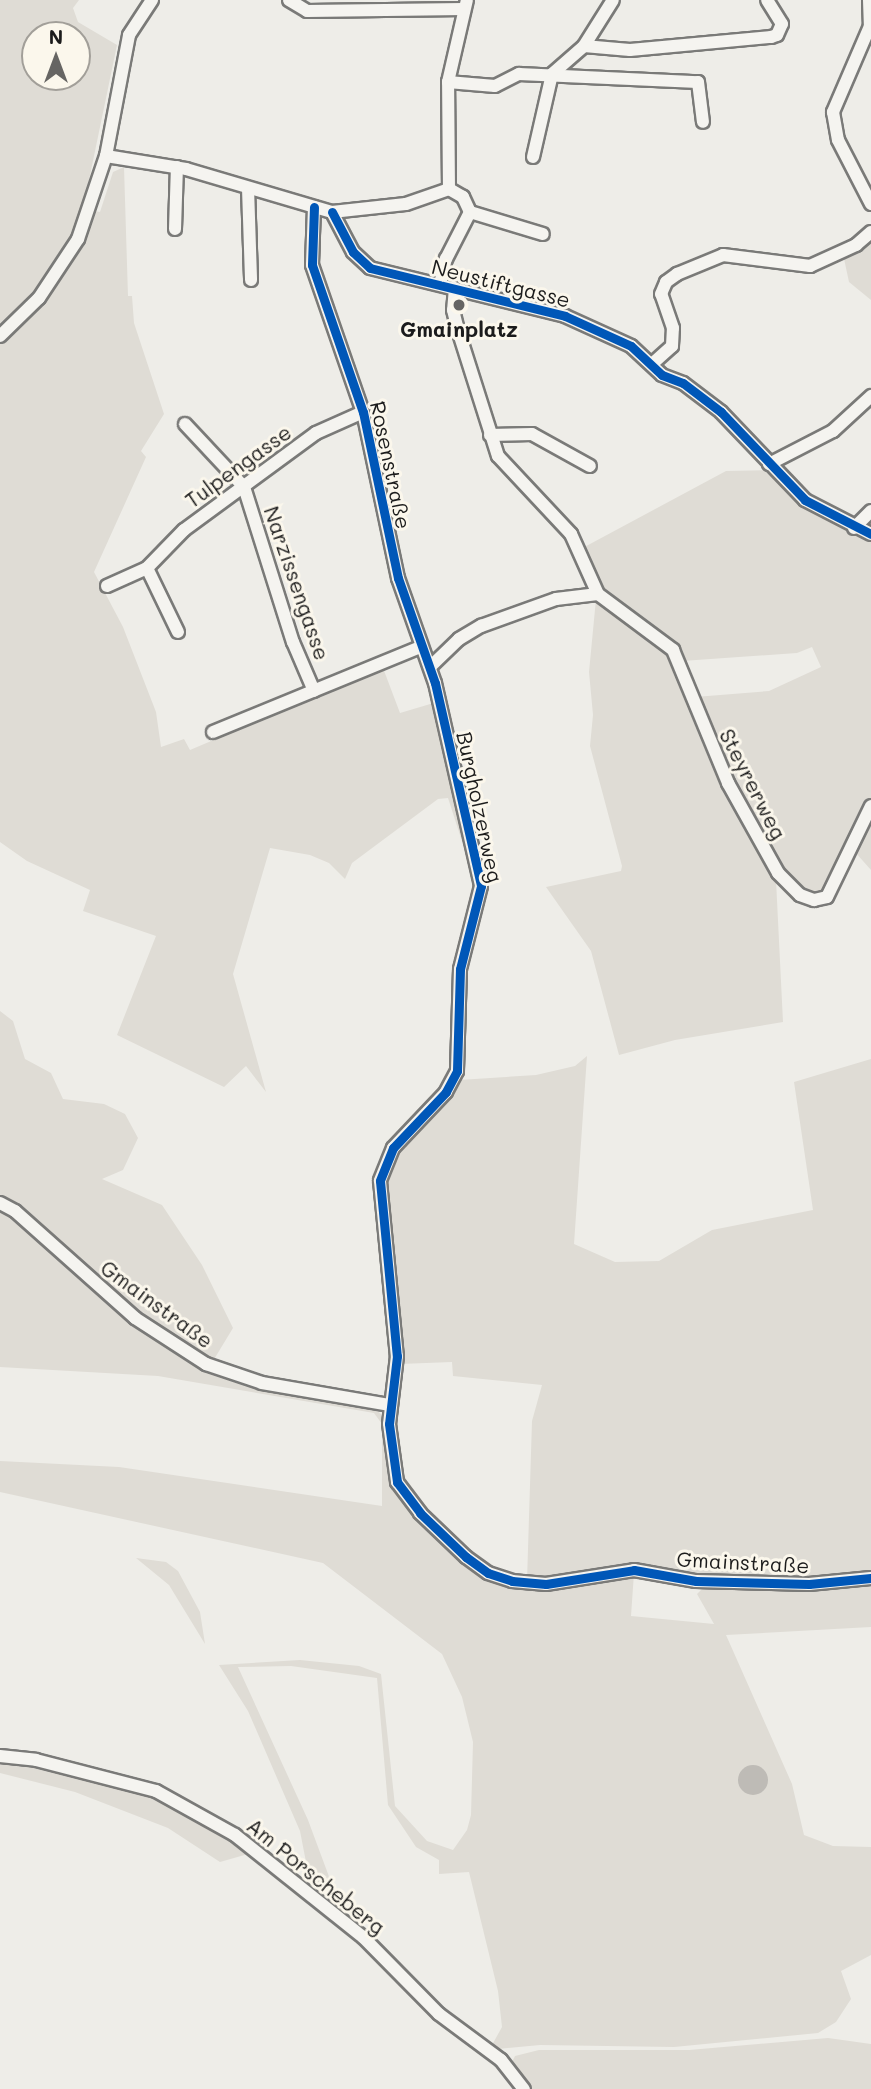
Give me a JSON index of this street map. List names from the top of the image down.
{
  "streets": {
    "street": [
      "Neustiftgasse",
      "Rosenstraße",
      "Tulpengasse",
      "Narzissengasse",
      "Steyrerweg",
      "Burgholzerweg",
      "Gmainstraße",
      "Am Porscheberg"
    ]
  },
  "crossings": [
    ["Rosenstraße", "Tulpengasse"],
    ["Rosenstraße", "Burgholzerweg"],
    ["Tulpengasse", "Narzissengasse"],
    ["Burgholzerweg", "Gmainstraße"]
  ],
  "places": ["Gmainplatz"],
  "north": "top"
}
